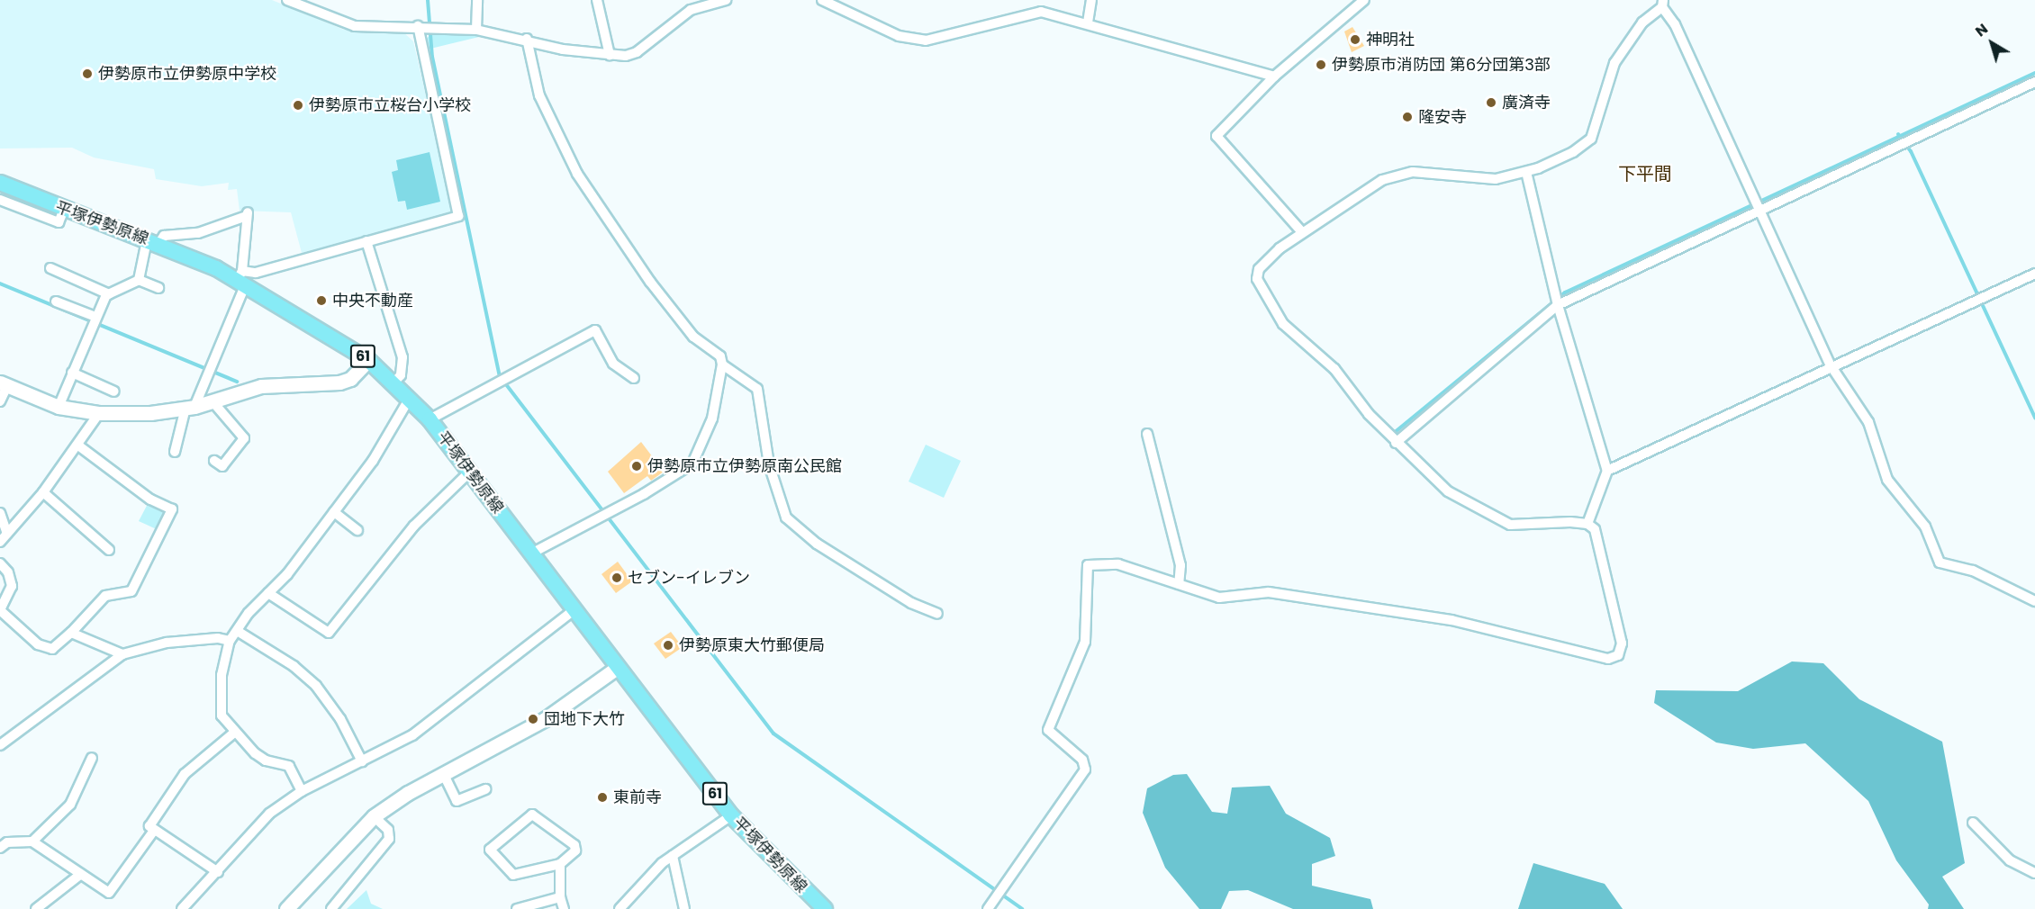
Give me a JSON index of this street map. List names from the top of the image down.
{
  "streets": {
    "main road": ["平塚伊勢原線", "61"]
  },
  "districts": ["下平間"],
  "places": [
    "神明社",
    "伊勢原市消防団 第6分団第3部",
    "伊勢原市立伊勢原中学校",
    "廣済寺",
    "伊勢原市立桜台小学校",
    "隆安寺",
    "中央不動産",
    "伊勢原市立伊勢原南公民館",
    "セブン-イレブン",
    "伊勢原東大竹郵便局",
    "団地下大竹",
    "東前寺"
  ],
  "north": "top left"
}
